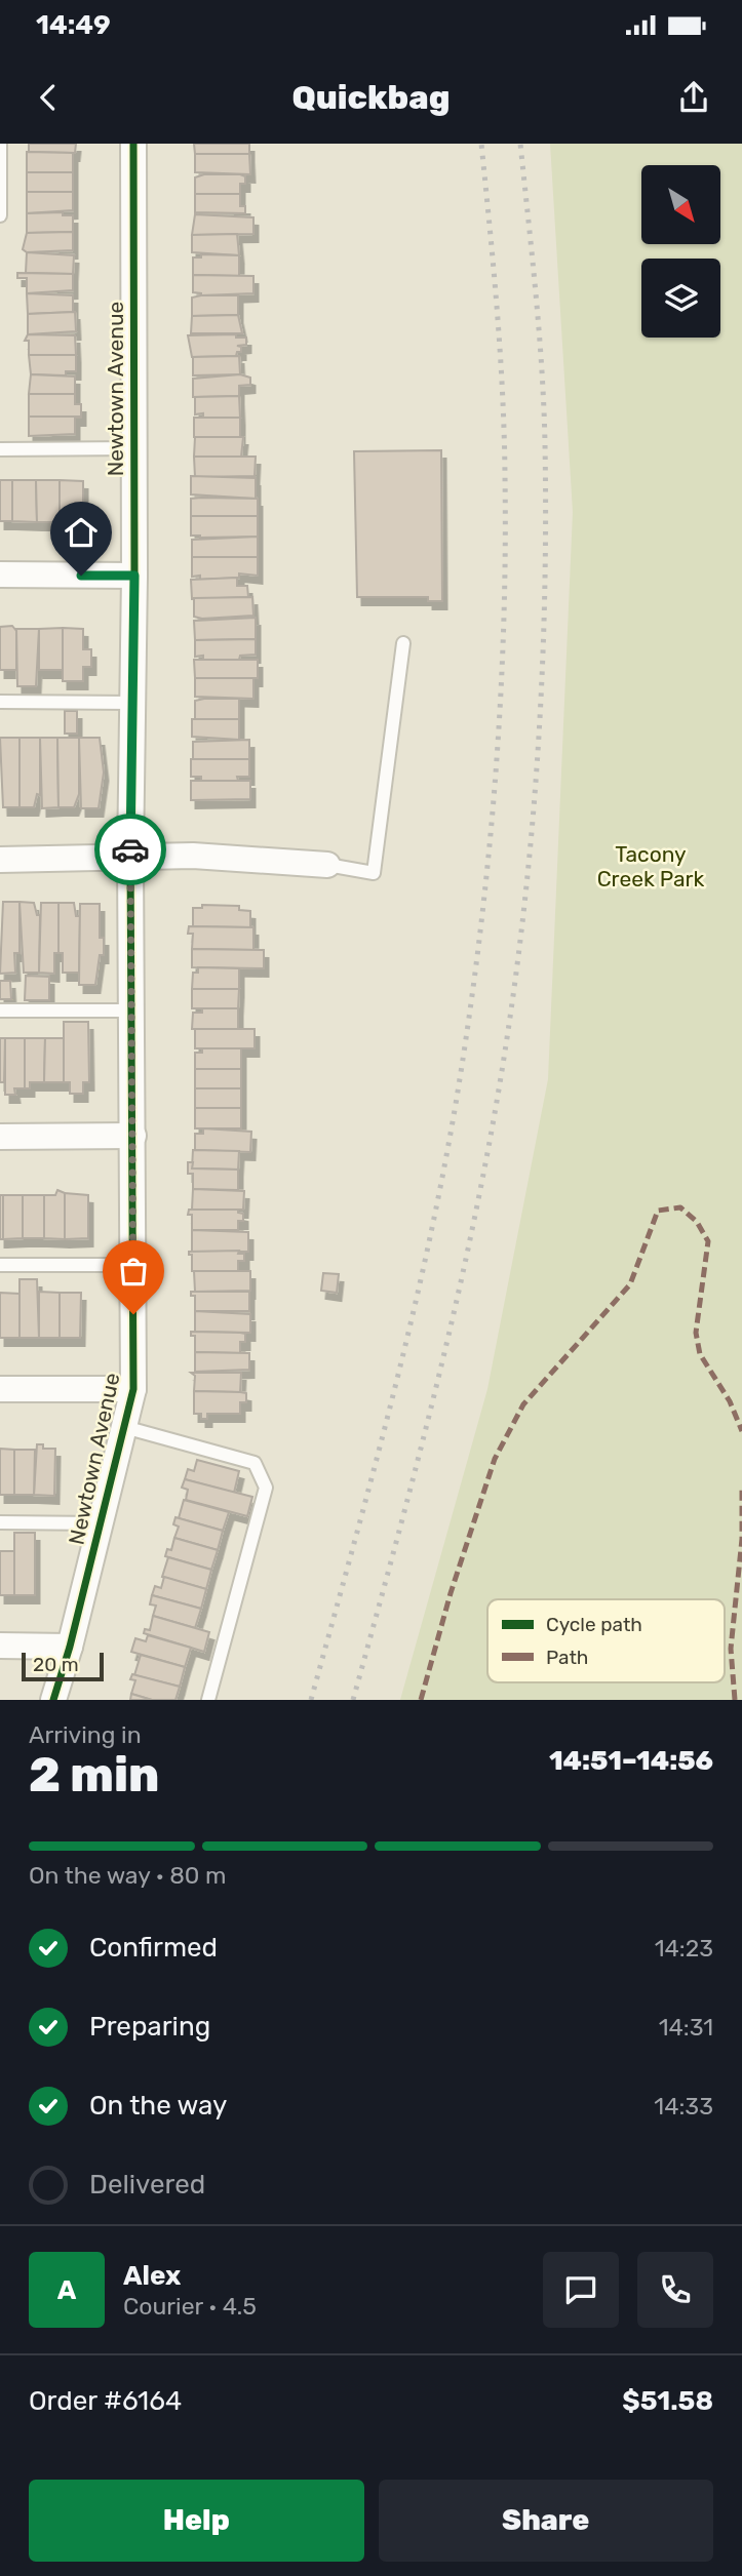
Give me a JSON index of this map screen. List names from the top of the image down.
{
  "streets": {
    "street": ["Newtown Avenue"]
  },
  "parks": ["Tacony Creek Park"],
  "legend": ["Cycle path", "Path"],
  "scale_bar": "20 m",
  "north": "bottom right",
  "page": {
    "status": "14:49",
    "header": "Quickbag",
    "scale": "20 m",
    "heading": ["2 min", "Arriving in", "14:51–14:56"],
    "panel": [
      "Alex",
      "Courier · 4.5",
      "Order #6164",
      "$51.58"
    ],
    "bar": "On the way · 80 m",
    "list": [
      ["Confirmed", "14:23"],
      ["Preparing", "14:31"],
      ["On the way", "14:33"],
      "Delivered"
    ],
    "round": "A",
    "buttons": ["Help", "Share"]
  }
}
